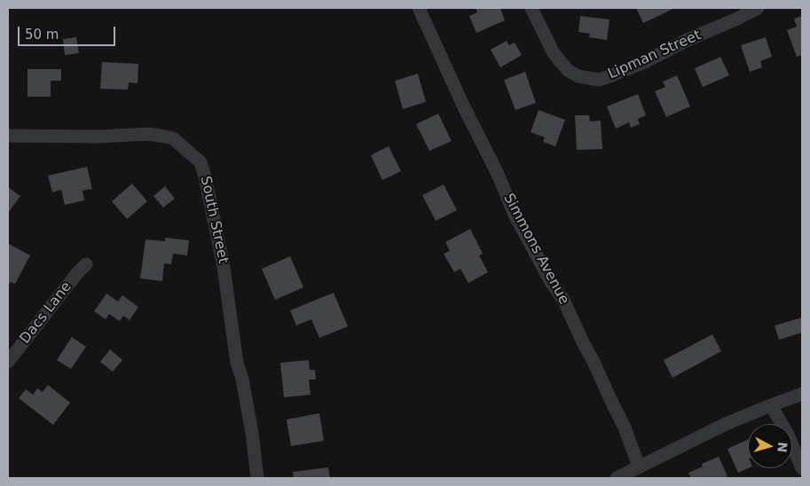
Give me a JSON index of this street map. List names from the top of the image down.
{
  "streets": {
    "street": [
      "Lipman Street",
      "South Street",
      "Simmons Avenue",
      "Dacs Lane"
    ]
  },
  "scale_bar": "50 m",
  "north": "right"
}
